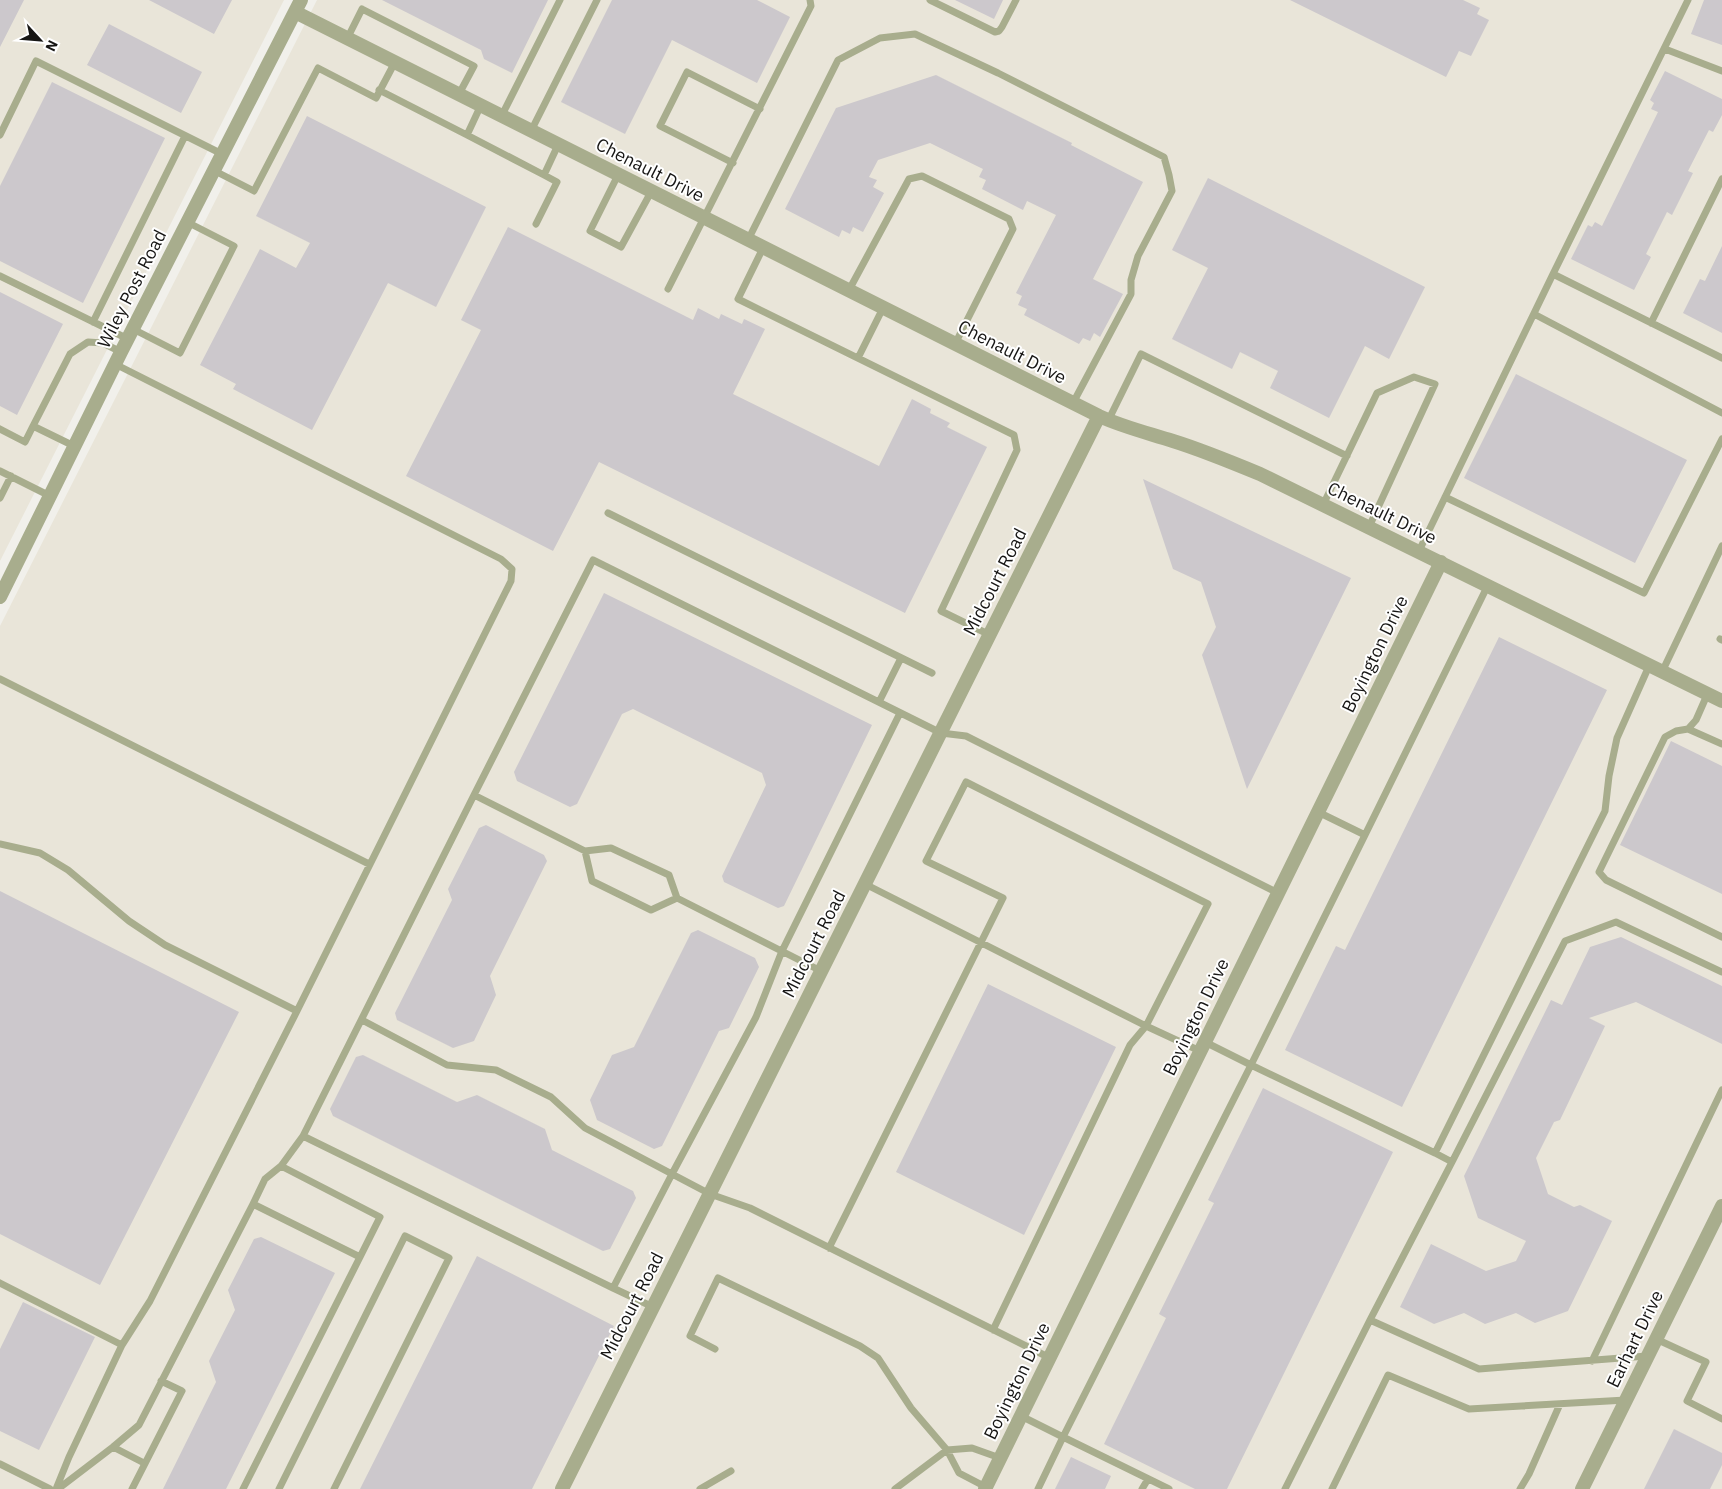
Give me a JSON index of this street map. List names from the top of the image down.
{
  "streets": {
    "street": [
      "Chenault Drive",
      "Wiley Post Road",
      "Midcourt Road",
      "Boyington Drive",
      "Earhart Drive"
    ]
  },
  "crossings": [
    ["Chenault Drive", "Wiley Post Road"],
    ["Chenault Drive", "Midcourt Road"],
    ["Chenault Drive", "Boyington Drive"]
  ],
  "north": "bottom right"
}
